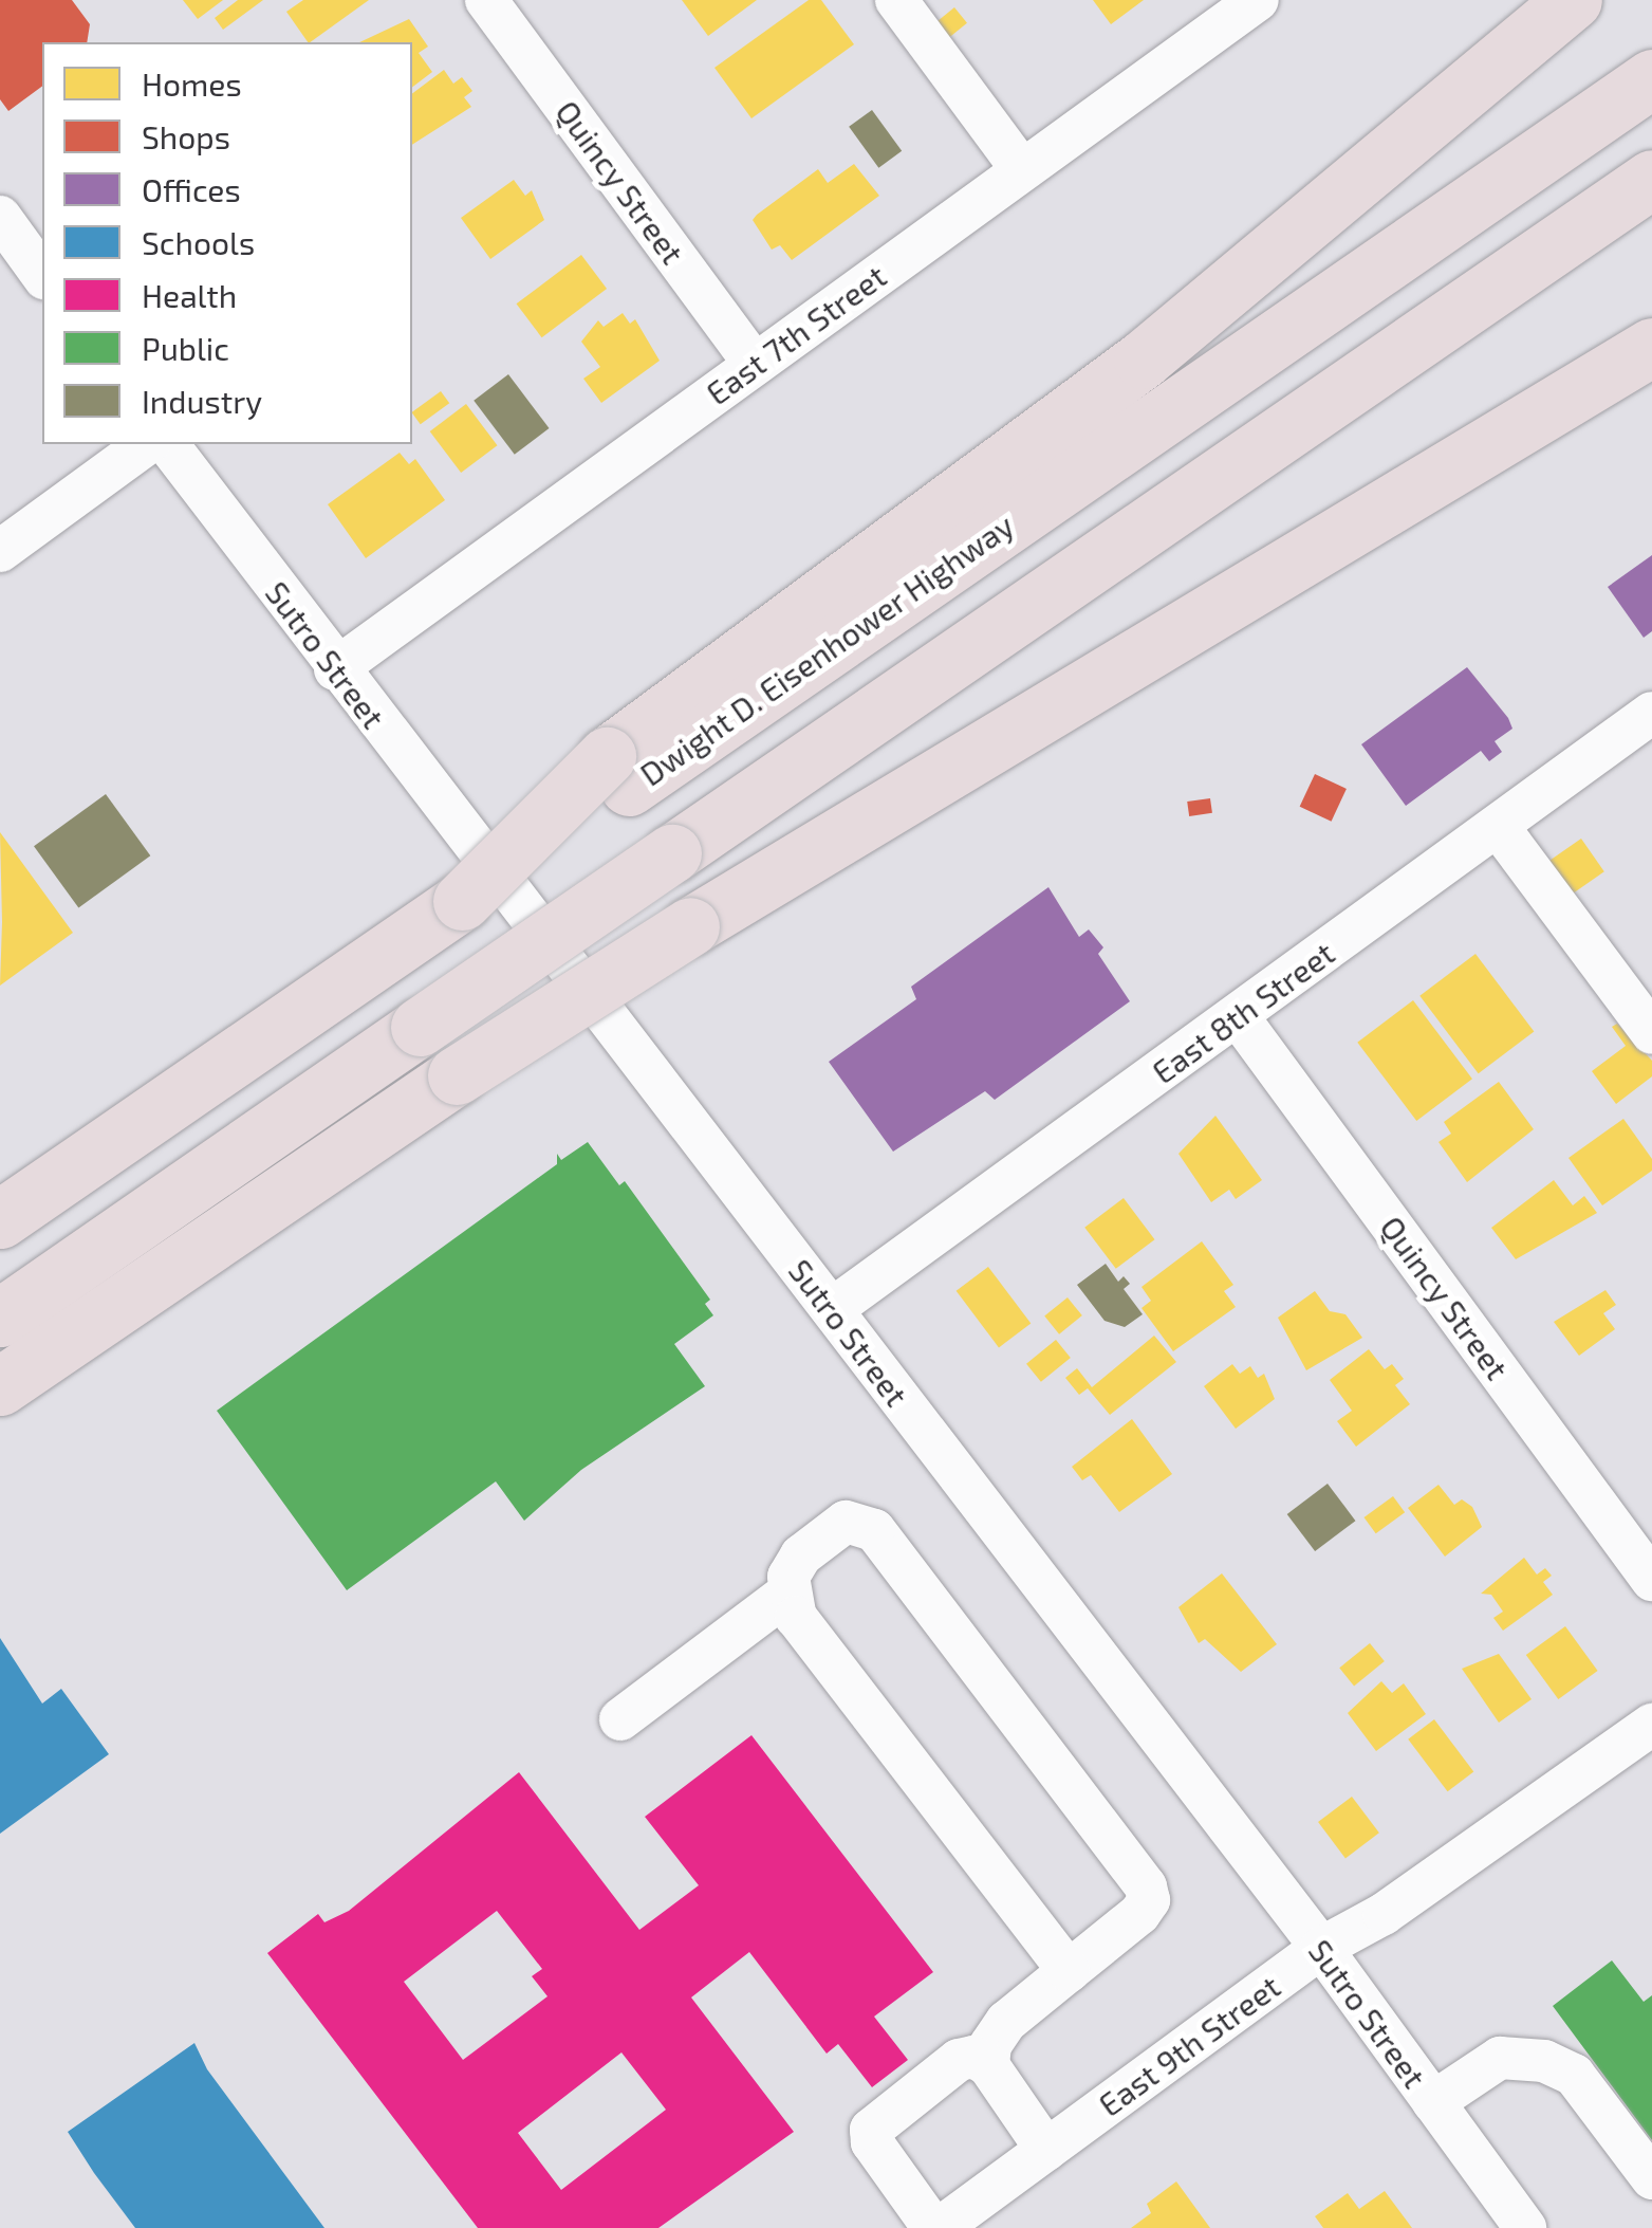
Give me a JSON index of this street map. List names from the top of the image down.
{
  "streets": {
    "highway": ["Dwight D. Eisenhower Highway"],
    "street": [
      "Quincy Street",
      "East 7th Street",
      "Sutro Street",
      "East 8th Street",
      "East 9th Street"
    ]
  },
  "crossings": [
    ["Quincy Street", "East 7th Street"],
    ["Quincy Street", "East 8th Street"],
    ["East 7th Street", "Sutro Street"],
    ["Sutro Street", "East 8th Street"],
    ["Sutro Street", "East 9th Street"]
  ],
  "legend": [
    "Homes",
    "Shops",
    "Offices",
    "Schools",
    "Health",
    "Public",
    "Industry"
  ]
}
